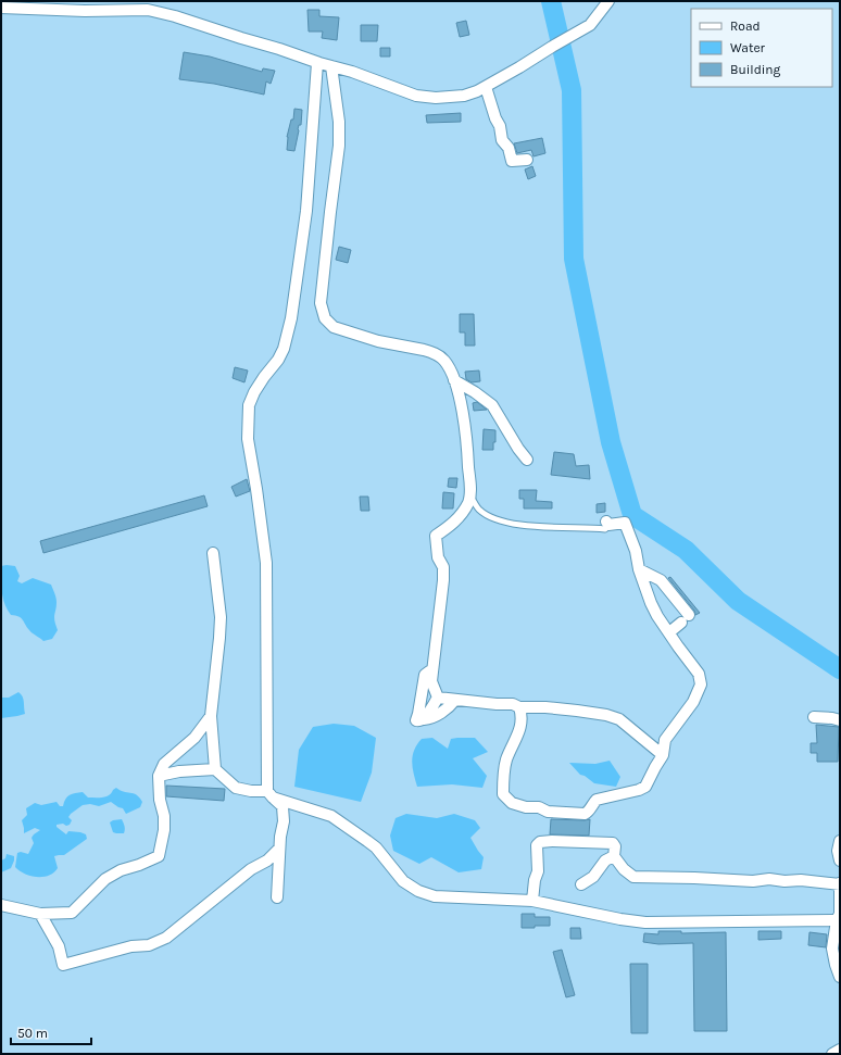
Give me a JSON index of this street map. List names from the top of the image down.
{
  "legend": ["Road", "Water", "Building"],
  "scale_bar": "50 m"
}
